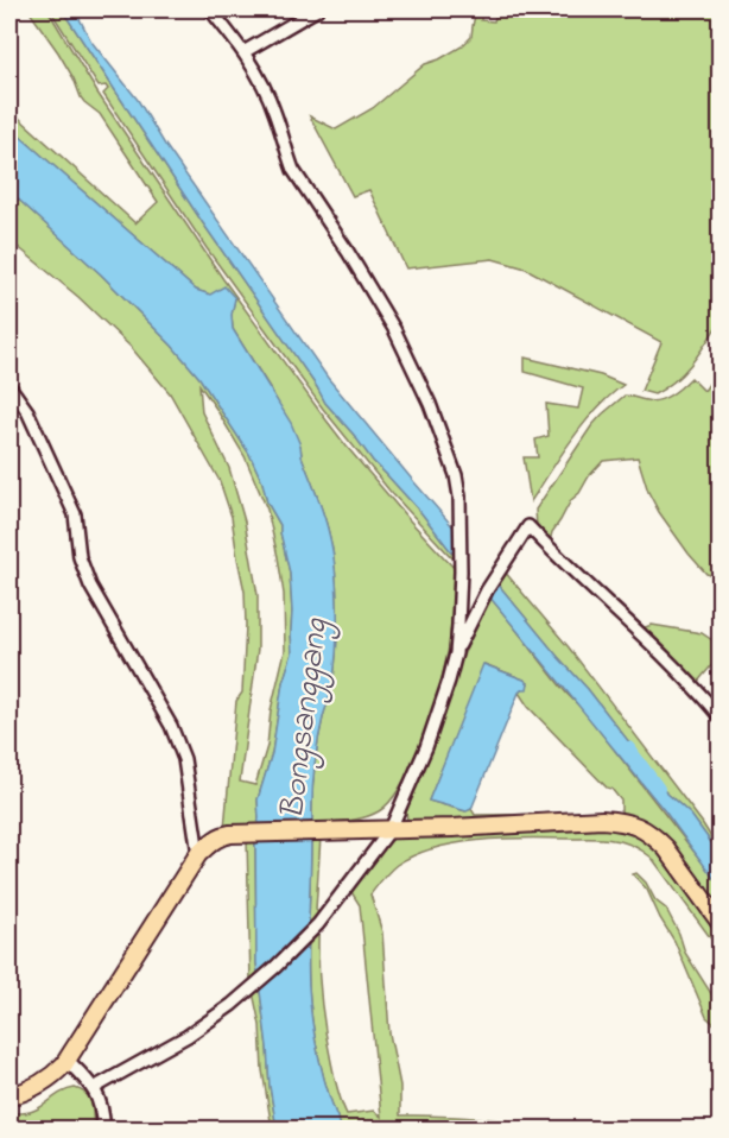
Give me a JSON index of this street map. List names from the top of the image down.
{
  "water": ["Bongsanggang"]
}
